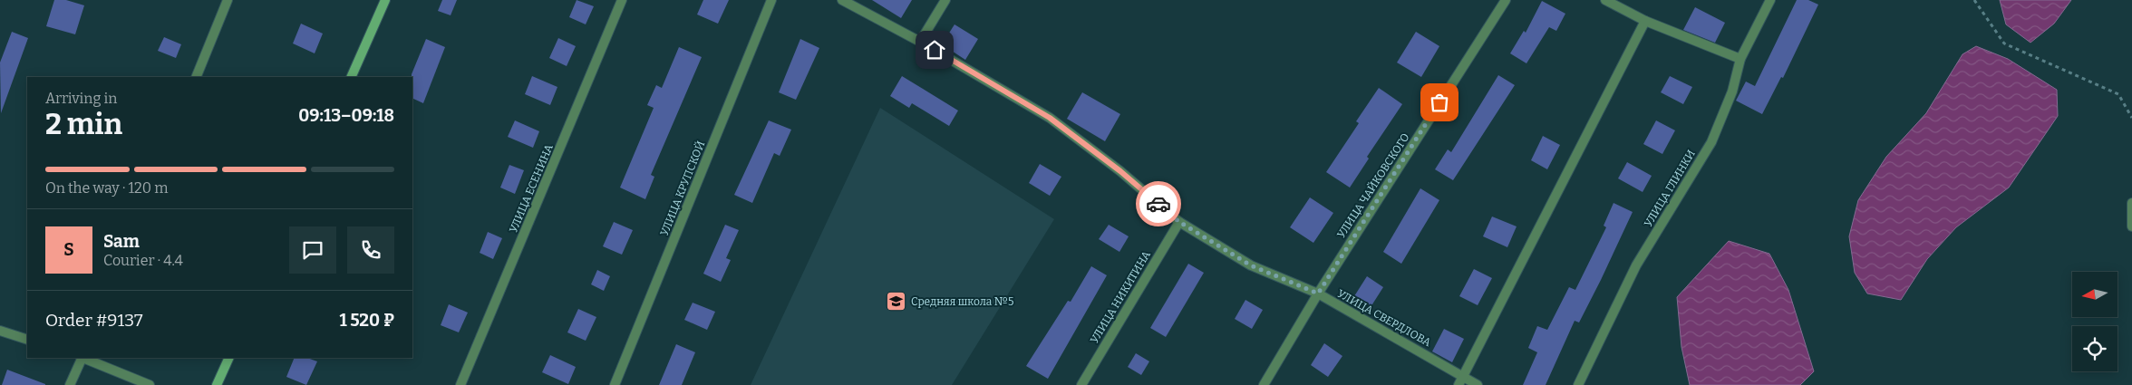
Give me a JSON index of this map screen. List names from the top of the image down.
{
  "streets": {
    "street": [
      "УЛИЦА ЧАЙКОВСКОГО",
      "УЛИЦА ЕСЕНИНА",
      "УЛИЦА КРУПСКОЙ",
      "УЛИЦА ГЛИНКИ",
      "УЛИЦА НИКИТИНА",
      "УЛИЦА СВЕРДЛОВА"
    ]
  },
  "crossings": [
    ["УЛИЦА ЧАЙКОВСКОГО", "УЛИЦА СВЕРДЛОВА"],
    ["УЛИЦА НИКИТИНА", "УЛИЦА СВЕРДЛОВА"]
  ],
  "places": {
    "school or university": ["Средняя школа №5"]
  },
  "north": "left",
  "page": {
    "heading": ["2 min", "Arriving in", "09:13–09:18"],
    "panel": [
      "Sam",
      "Courier · 4.4",
      "Order #9137",
      "1 520 ₽"
    ],
    "bar": "On the way · 120 m",
    "round": "S"
  }
}
